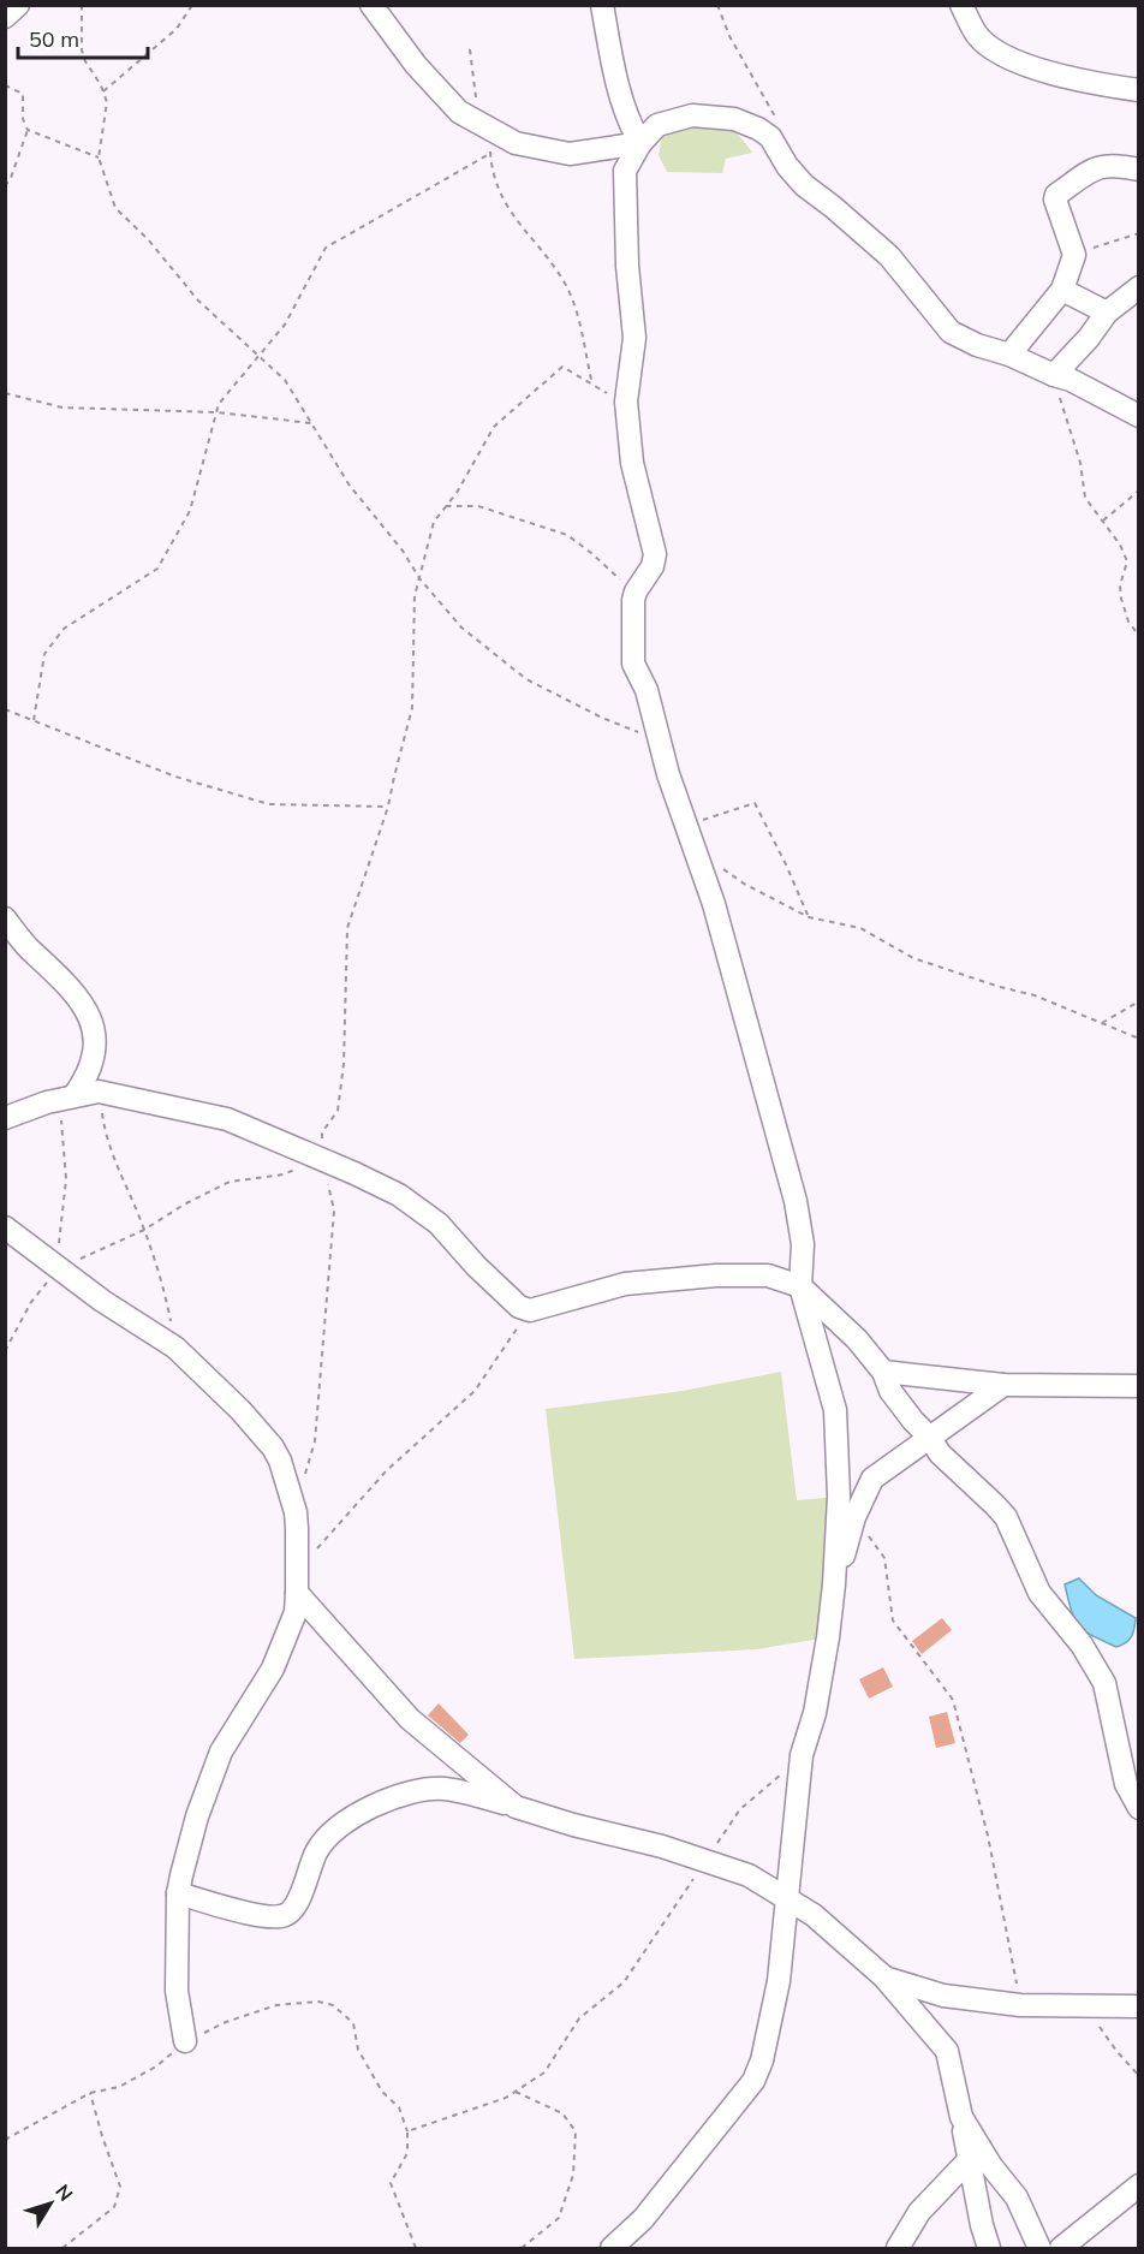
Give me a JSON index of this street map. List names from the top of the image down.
{
  "scale_bar": "50 m",
  "north": "top right"
}
